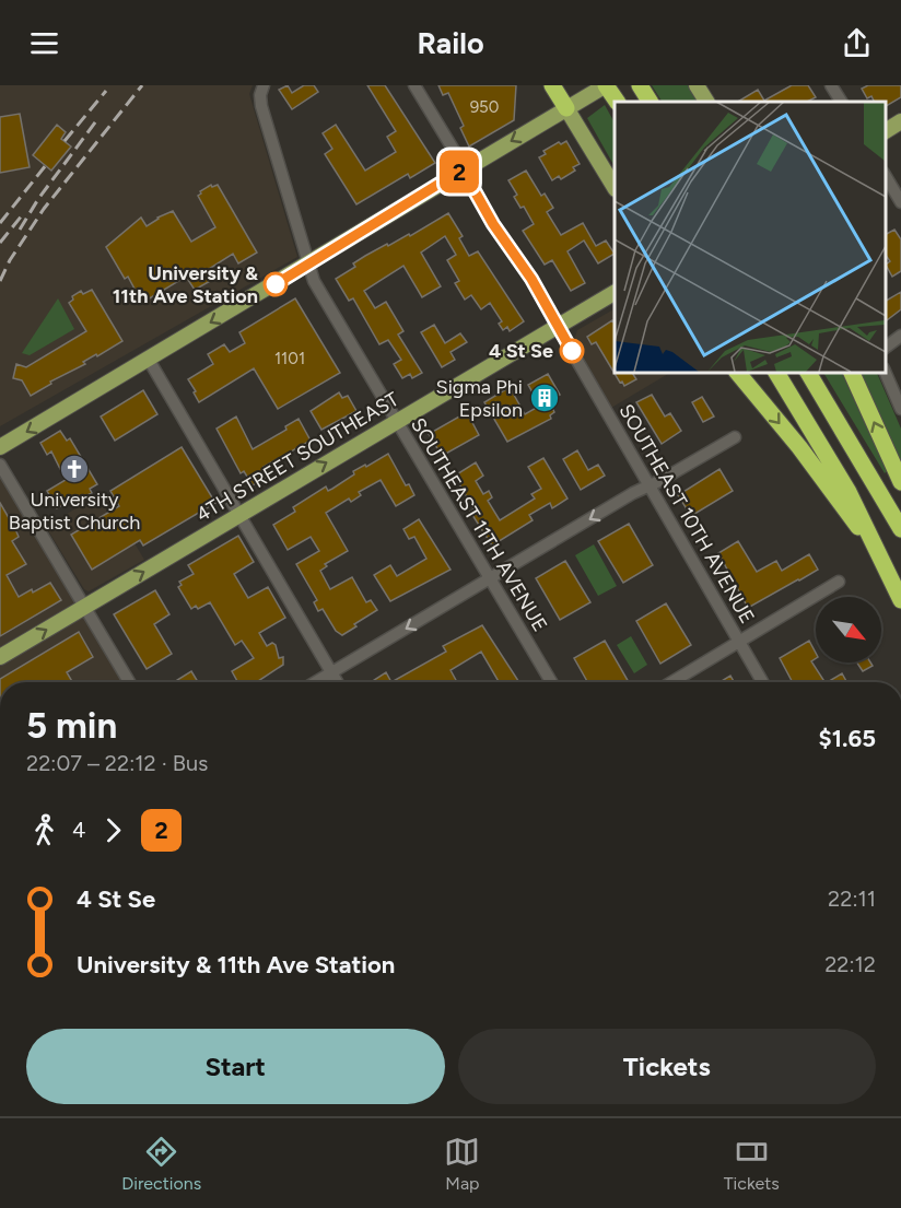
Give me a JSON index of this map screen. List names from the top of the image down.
{
  "streets": {
    "main road": ["4TH STREET SOUTHEAST"],
    "street": ["SOUTHEAST 10TH AVENUE", "SOUTHEAST 11TH AVENUE"]
  },
  "crossings": [
    ["4TH STREET SOUTHEAST", "SOUTHEAST 10TH AVENUE"],
    ["4TH STREET SOUTHEAST", "SOUTHEAST 11TH AVENUE"]
  ],
  "one_way": ["4TH STREET SOUTHEAST"],
  "places": {
    "other": ["University & 11th Ave Station", "4 St Se"],
    "building": ["Sigma Phi Epsilon"],
    "church": ["University Baptist Church"]
  },
  "lines": ["bus line 2"],
  "house_numbers": ["950", "1101"],
  "north": "bottom right",
  "page": {
    "header": "Railo",
    "on_map": "2",
    "heading": ["5 min", "22:07 – 22:12 · Bus", "$1.65"],
    "legs": ["4", "2"],
    "list": [
      {
        "name": "4 St Se",
        "value": "22:11"
      },
      {
        "name": "University & 11th Ave Station",
        "value": "22:12"
      }
    ],
    "buttons": ["Start", "Tickets"],
    "tabs": ["Directions", "Map", "Tickets"]
  }
}
